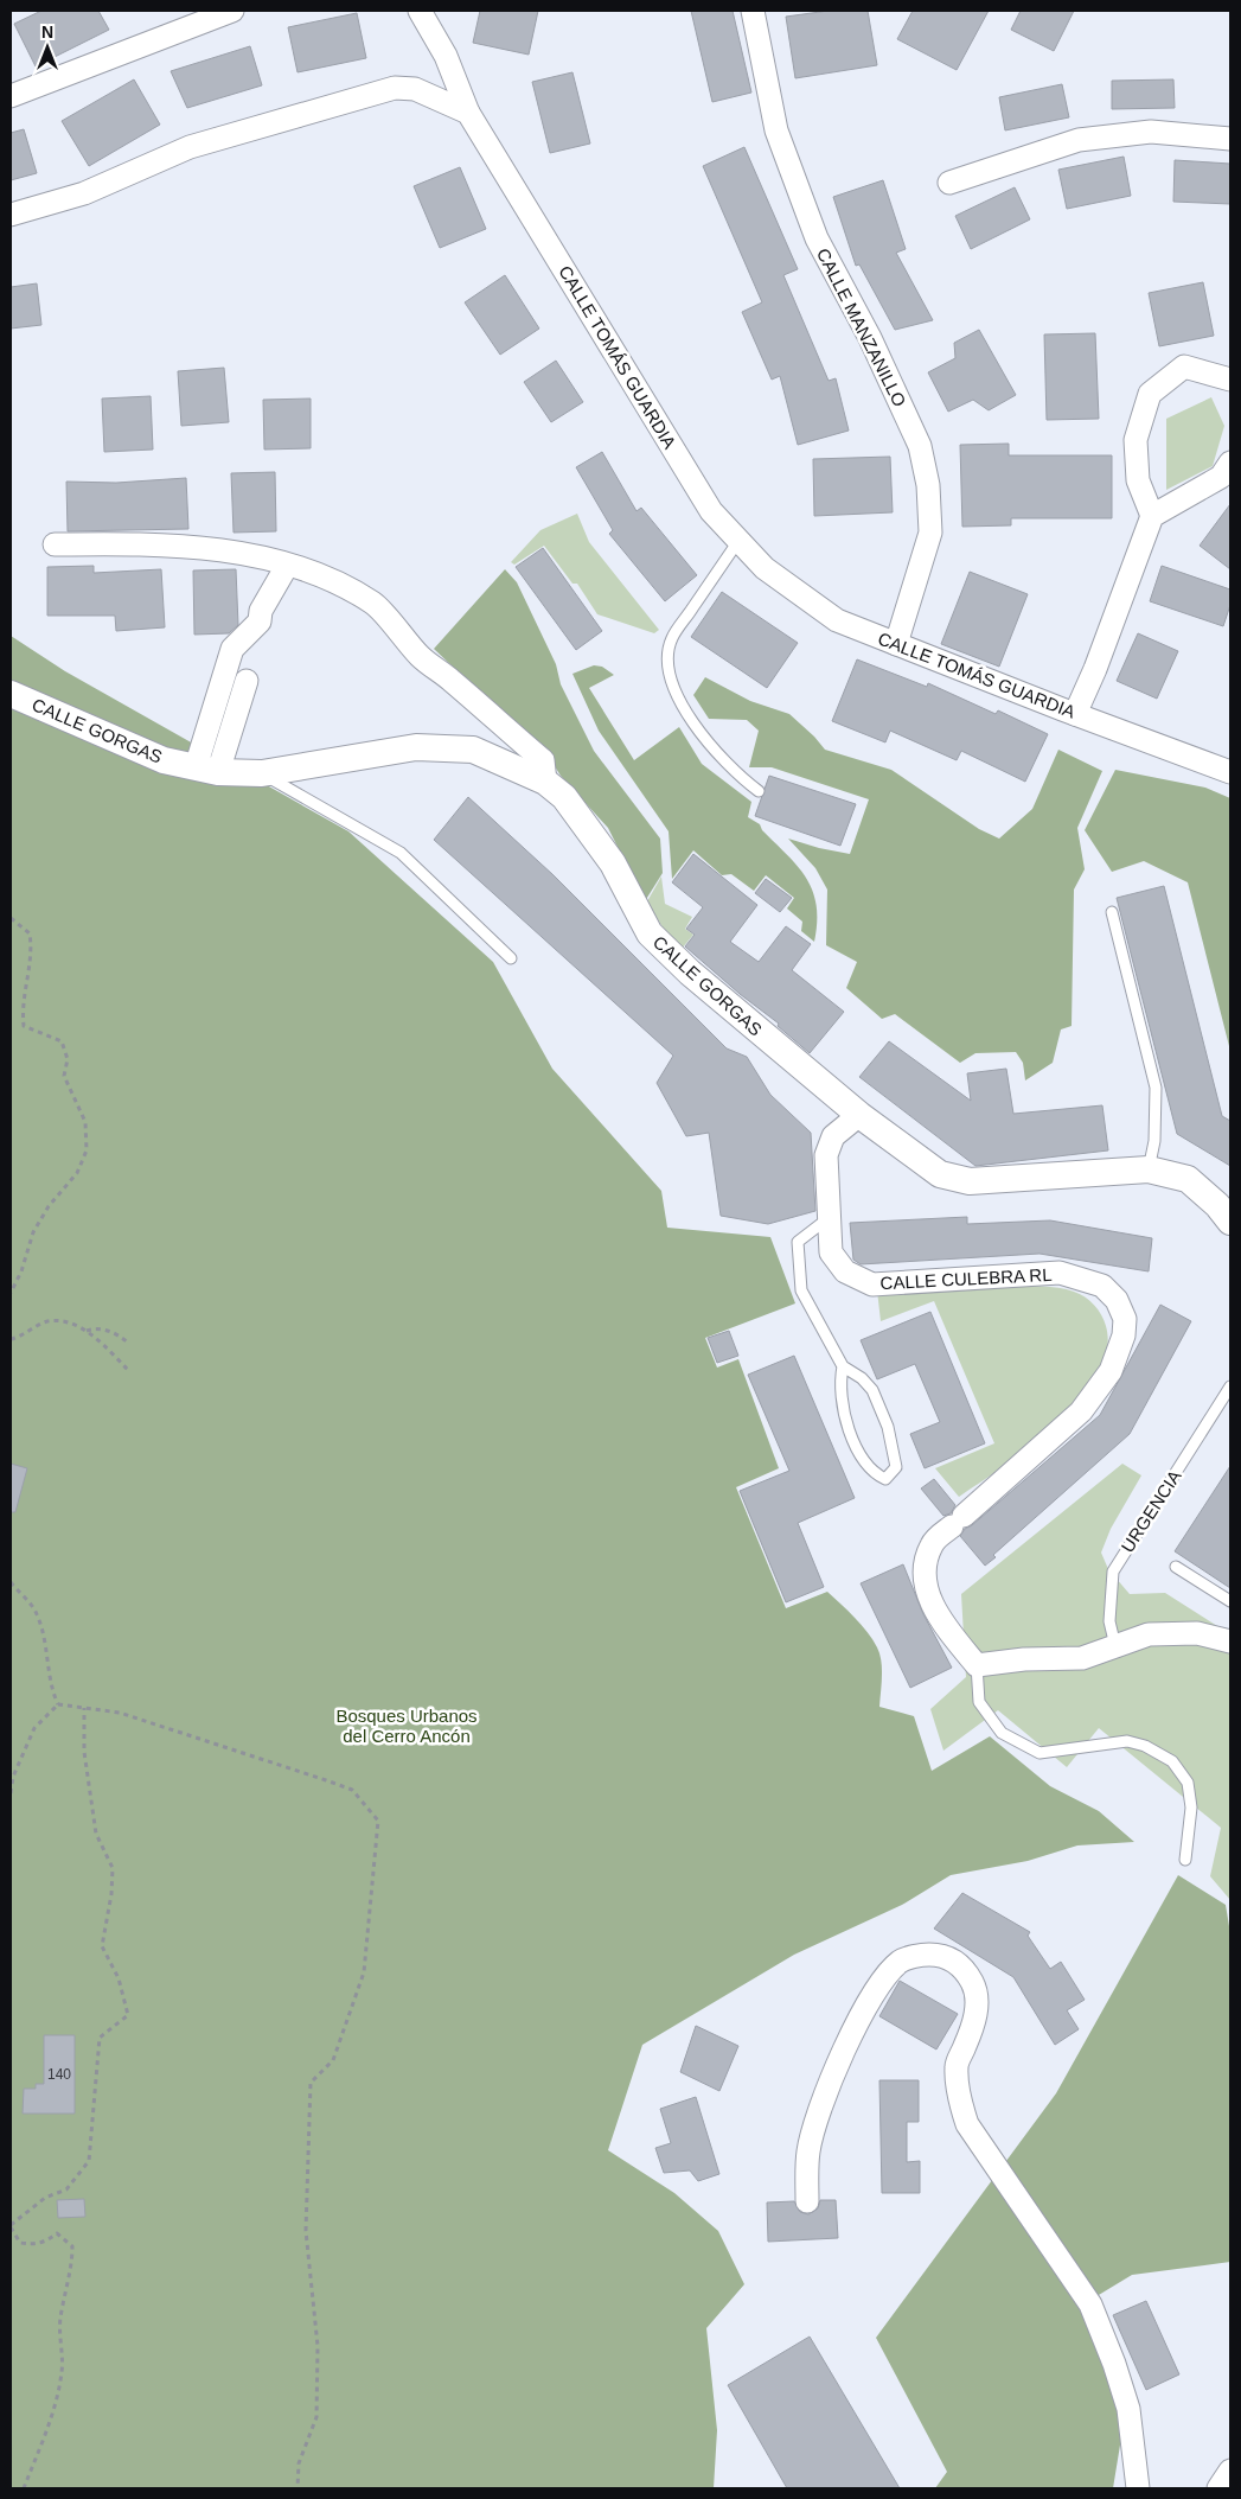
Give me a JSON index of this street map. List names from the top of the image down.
{
  "streets": {
    "street": [
      "CALLE MANZANILLO",
      "CALLE TOMÁS GUARDIA",
      "CALLE GORGAS",
      "CALLE CULEBRA RL"
    ],
    "lane": ["URGENCIA"]
  },
  "crossings": [
    ["CALLE MANZANILLO", "CALLE TOMÁS GUARDIA"],
    ["CALLE GORGAS", "CALLE CULEBRA RL"]
  ],
  "parks": ["Bosques Urbanos del Cerro Ancón"],
  "house_numbers": ["140"],
  "north": "top"
}
